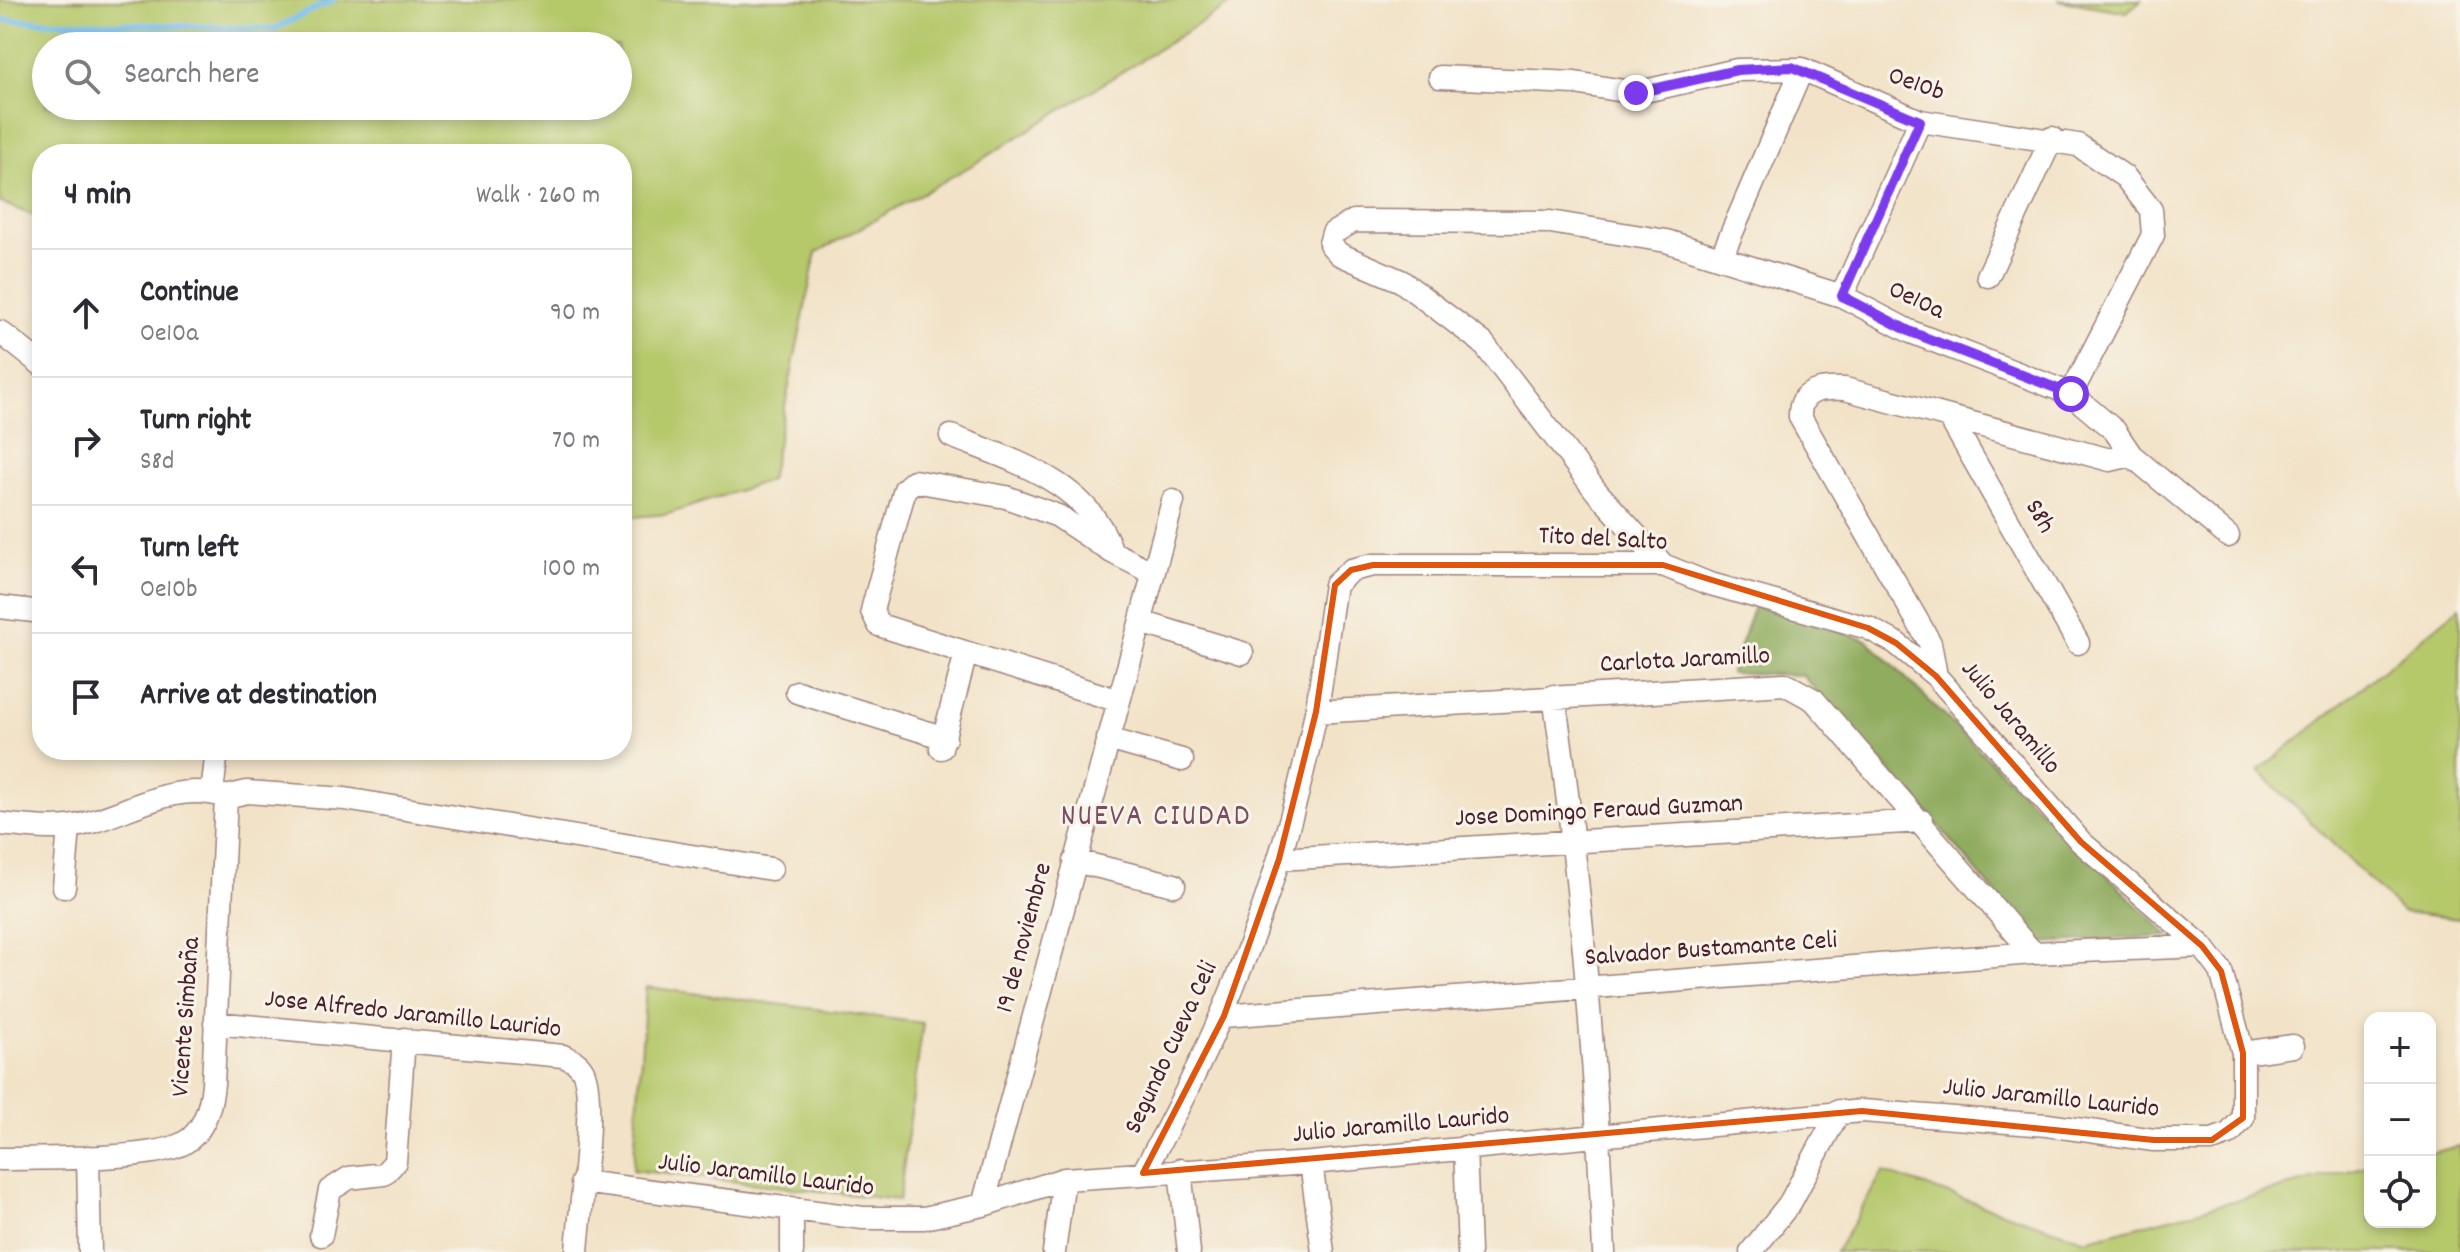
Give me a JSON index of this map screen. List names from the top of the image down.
{
  "streets": {
    "street": [
      "Oe10b",
      "Oe10a",
      "S8h",
      "Tito del Salto",
      "Carlota Jaramillo",
      "Julio Jaramillo",
      "Jose Domingo Feraud Guzman",
      "19 de noviembre",
      "Salvador Bustamante Celi",
      "Jose Alfredo Jaramillo Laurido",
      "Vicente Simbaña",
      "Segundo Cueva Celi",
      "Julio Jaramillo Laurido"
    ]
  },
  "crossings": [
    ["Oe10b", "Oe10a"],
    ["Oe10a", "Tito del Salto"],
    ["S8h", "Julio Jaramillo"],
    ["Tito del Salto", "Julio Jaramillo"],
    ["Tito del Salto", "Segundo Cueva Celi"],
    ["Carlota Jaramillo", "Jose Domingo Feraud Guzman"],
    ["Carlota Jaramillo", "Salvador Bustamante Celi"],
    ["Carlota Jaramillo", "Segundo Cueva Celi"],
    ["Julio Jaramillo", "Salvador Bustamante Celi"],
    ["Julio Jaramillo", "Julio Jaramillo Laurido"],
    ["Jose Domingo Feraud Guzman", "Segundo Cueva Celi"],
    ["19 de noviembre", "Julio Jaramillo Laurido"],
    ["Salvador Bustamante Celi", "Segundo Cueva Celi"],
    ["Jose Alfredo Jaramillo Laurido", "Vicente Simbaña"],
    ["Jose Alfredo Jaramillo Laurido", "Julio Jaramillo Laurido"],
    ["Segundo Cueva Celi", "Julio Jaramillo Laurido"]
  ],
  "districts": ["NUEVA CIUDAD"],
  "page": {
    "search": "Search here",
    "heading": ["4 min", "Walk · 260 m"],
    "list": [
      ["Continue", "Oe10a", "90 m"],
      ["Turn right", "S8d", "70 m"],
      ["Turn left", "Oe10b", "100 m"],
      "Arrive at destination"
    ],
    "map_buttons": ["+", "−"]
  }
}
